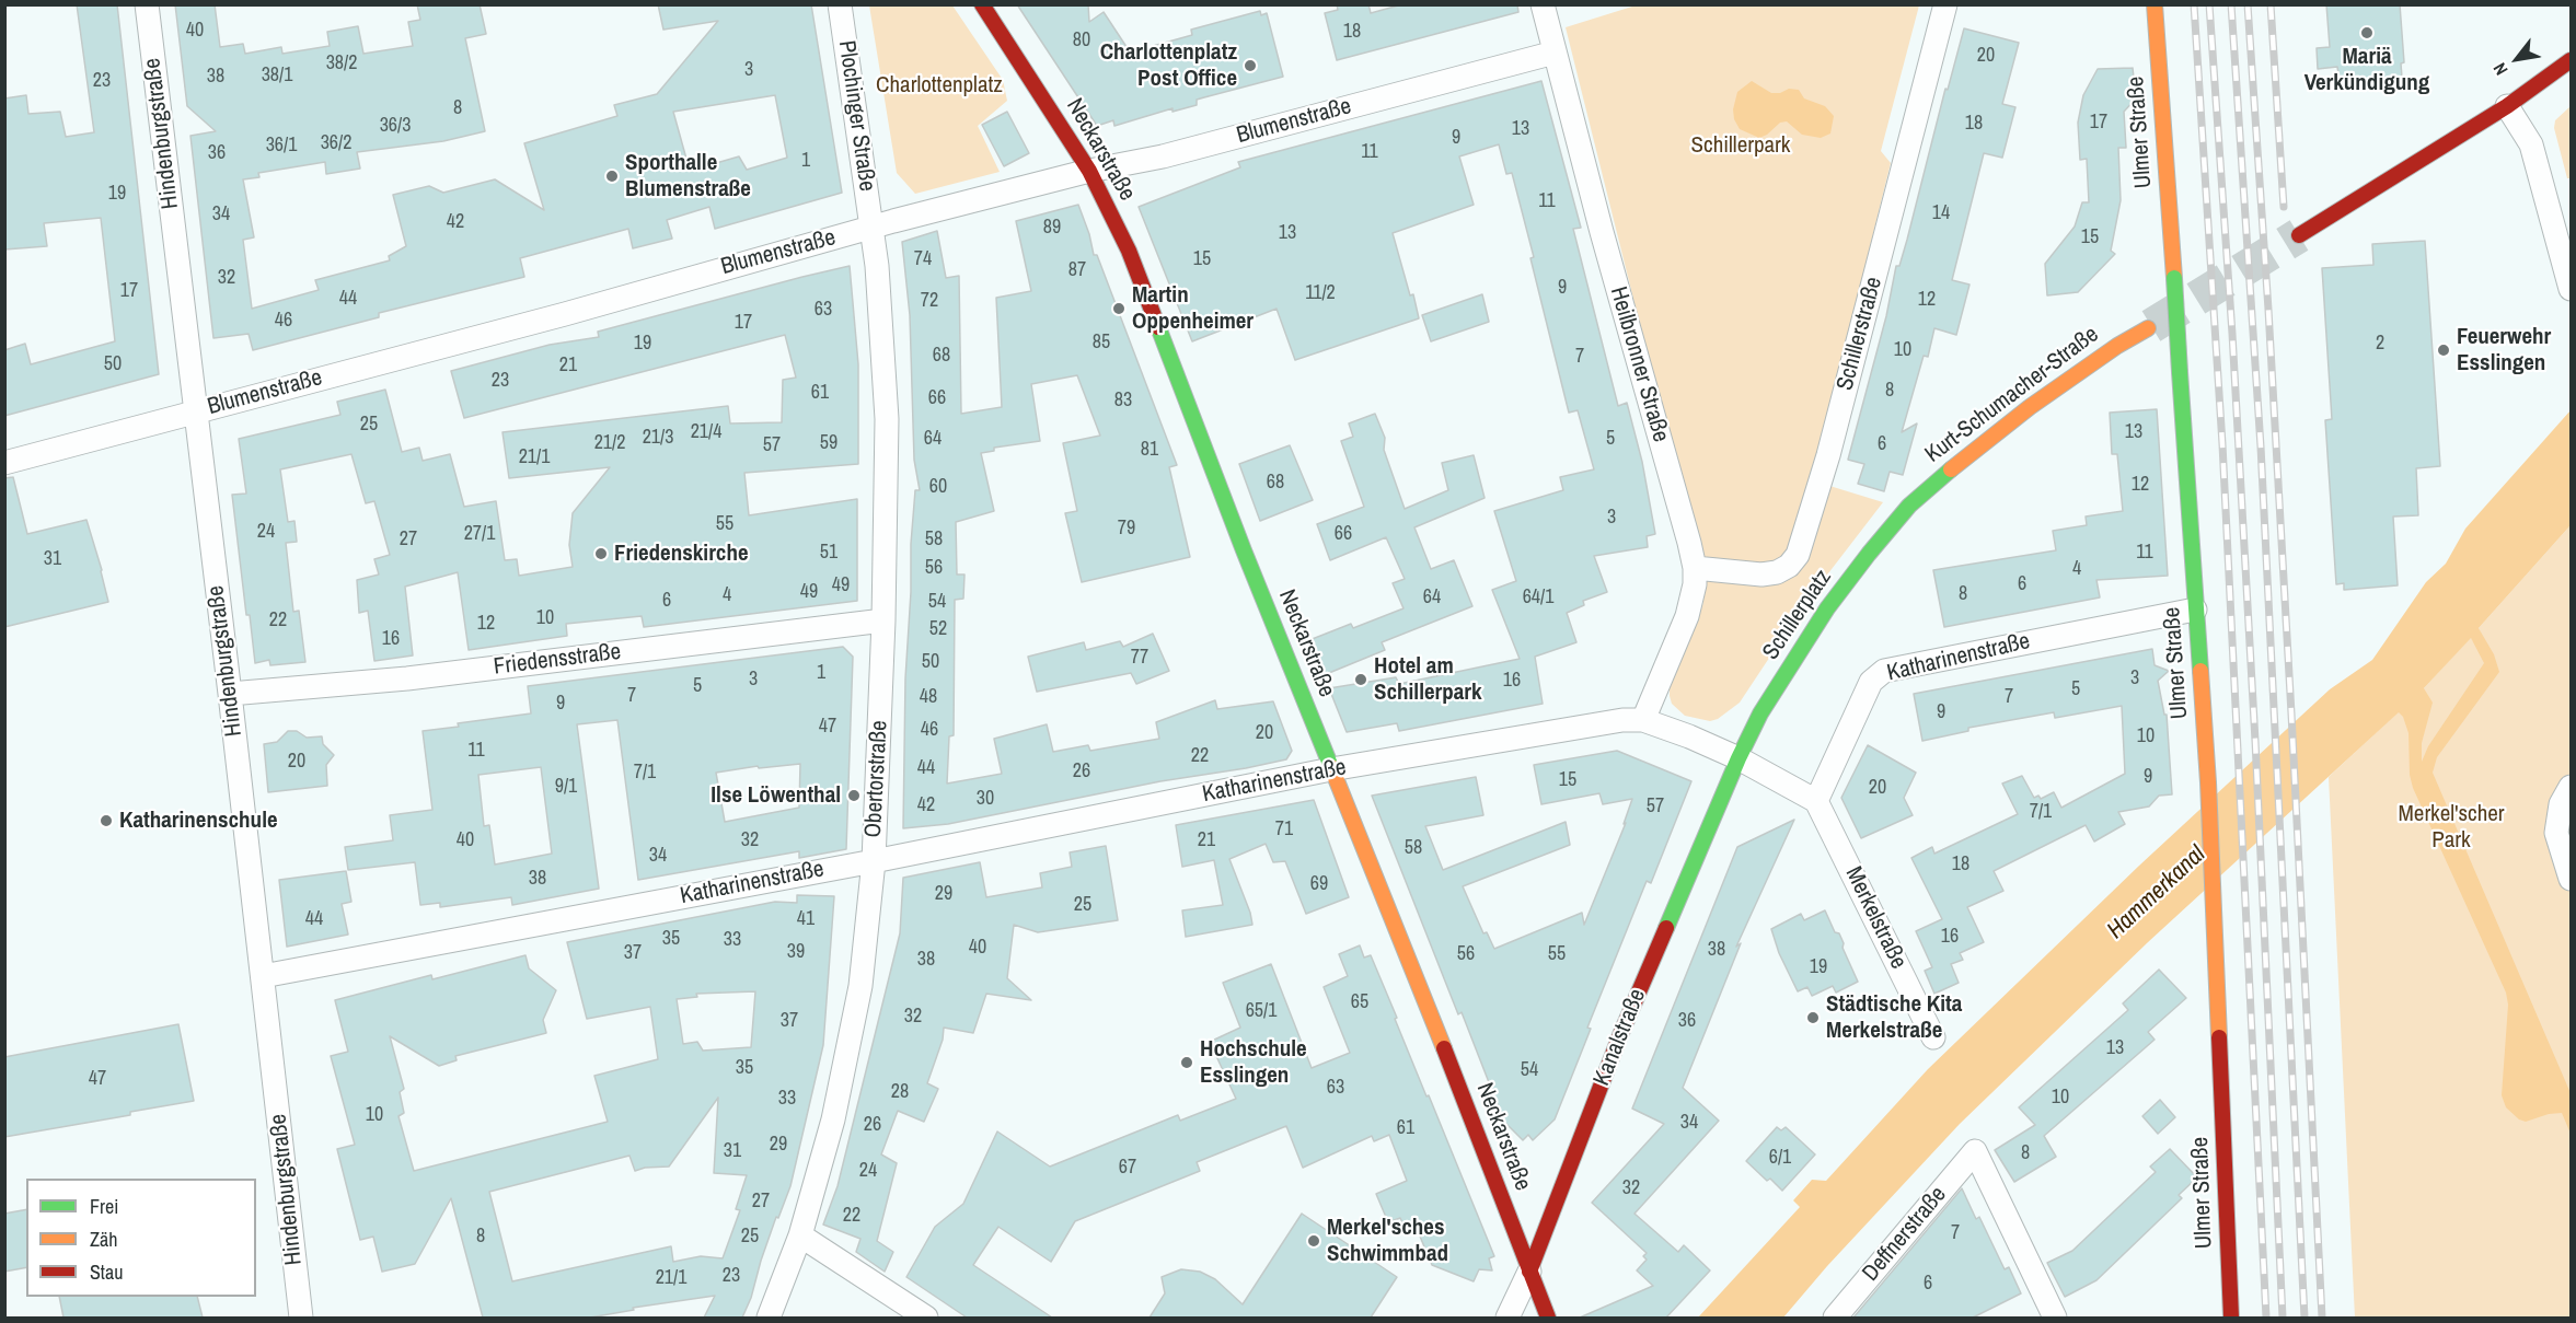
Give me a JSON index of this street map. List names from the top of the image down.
{
  "streets": {
    "street": [
      "Plochinger Straße",
      "Blumenstraße",
      "Ulmer Straße",
      "Hindenburgstraße",
      "Neckarstraße",
      "Schillerstraße",
      "Heilbronner Straße",
      "Kurt-Schumacher-Straße",
      "Schillerplatz",
      "Katharinenstraße",
      "Friedensstraße",
      "Obertorstraße",
      "Merkelstraße",
      "Kanalstraße",
      "Deffnerstraße"
    ]
  },
  "crossings": [
    ["Plochinger Straße", "Blumenstraße"],
    ["Plochinger Straße", "Obertorstraße"],
    ["Blumenstraße", "Hindenburgstraße"],
    ["Blumenstraße", "Neckarstraße"],
    ["Blumenstraße", "Heilbronner Straße"],
    ["Blumenstraße", "Obertorstraße"],
    ["Ulmer Straße", "Katharinenstraße"],
    ["Hindenburgstraße", "Katharinenstraße"],
    ["Hindenburgstraße", "Friedensstraße"],
    ["Neckarstraße", "Katharinenstraße"],
    ["Neckarstraße", "Kanalstraße"],
    ["Schillerstraße", "Heilbronner Straße"],
    ["Heilbronner Straße", "Katharinenstraße"],
    ["Kurt-Schumacher-Straße", "Schillerplatz"],
    ["Schillerplatz", "Katharinenstraße"],
    ["Schillerplatz", "Kanalstraße"],
    ["Katharinenstraße", "Obertorstraße"],
    ["Katharinenstraße", "Merkelstraße"],
    ["Katharinenstraße", "Kanalstraße"],
    ["Friedensstraße", "Obertorstraße"]
  ],
  "water": ["Hammerkanal"],
  "parks": ["Charlottenplatz", "Schillerpark", "Merkel'scher Park"],
  "places": [
    "Mariä Verkündigung",
    "Charlottenplatz Post Office",
    "Sporthalle Blumenstraße",
    "Martin Oppenheimer",
    "Feuerwehr Esslingen",
    "Friedenskirche",
    "Hotel am Schillerpark",
    "Ilse Löwenthal",
    "Katharinenschule",
    "Städtische Kita Merkelstraße",
    "Hochschule Esslingen",
    "Merkel'sches Schwimmbad"
  ],
  "house_numbers": [
    "40",
    "18",
    "80",
    "20",
    "38/2",
    "3",
    "38/1",
    "38",
    "23",
    "8",
    "17",
    "18",
    "36/3",
    "13",
    "9",
    "36/2",
    "36/1",
    "11",
    "36",
    "1",
    "19",
    "11",
    "14",
    "34",
    "42",
    "89",
    "13",
    "15",
    "74",
    "15",
    "87",
    "32",
    "9",
    "17",
    "11/2",
    "44",
    "12",
    "72",
    "63",
    "46",
    "17",
    "85",
    "19",
    "2",
    "10",
    "68",
    "7",
    "50",
    "21",
    "23",
    "8",
    "61",
    "66",
    "83",
    "25",
    "21/4",
    "13",
    "21/3",
    "64",
    "5",
    "21/2",
    "59",
    "6",
    "57",
    "81",
    "21/1",
    "68",
    "12",
    "60",
    "3",
    "55",
    "79",
    "24",
    "27/1",
    "66",
    "27",
    "58",
    "51",
    "11",
    "31",
    "56",
    "4",
    "6",
    "49",
    "49",
    "8",
    "4",
    "64",
    "64/1",
    "6",
    "54",
    "10",
    "22",
    "12",
    "52",
    "16",
    "77",
    "50",
    "1",
    "3",
    "3",
    "16",
    "5",
    "5",
    "7",
    "48",
    "7",
    "9",
    "9",
    "47",
    "46",
    "20",
    "10",
    "11",
    "22",
    "20",
    "44",
    "26",
    "7/1",
    "9",
    "15",
    "9/1",
    "20",
    "30",
    "42",
    "57",
    "7/1",
    "71",
    "40",
    "32",
    "21",
    "58",
    "34",
    "18",
    "38",
    "69",
    "29",
    "25",
    "44",
    "41",
    "16",
    "35",
    "33",
    "40",
    "38",
    "39",
    "37",
    "56",
    "55",
    "38",
    "19",
    "65",
    "65/1",
    "32",
    "37",
    "36",
    "13",
    "35",
    "54",
    "47",
    "63",
    "28",
    "10",
    "33",
    "10",
    "34",
    "26",
    "61",
    "29",
    "31",
    "8",
    "6/1",
    "67",
    "24",
    "32",
    "27",
    "22",
    "7",
    "8",
    "25",
    "23",
    "21/1",
    "6"
  ],
  "legend": ["Frei", "Zäh", "Stau"],
  "north": "bottom left"
}
